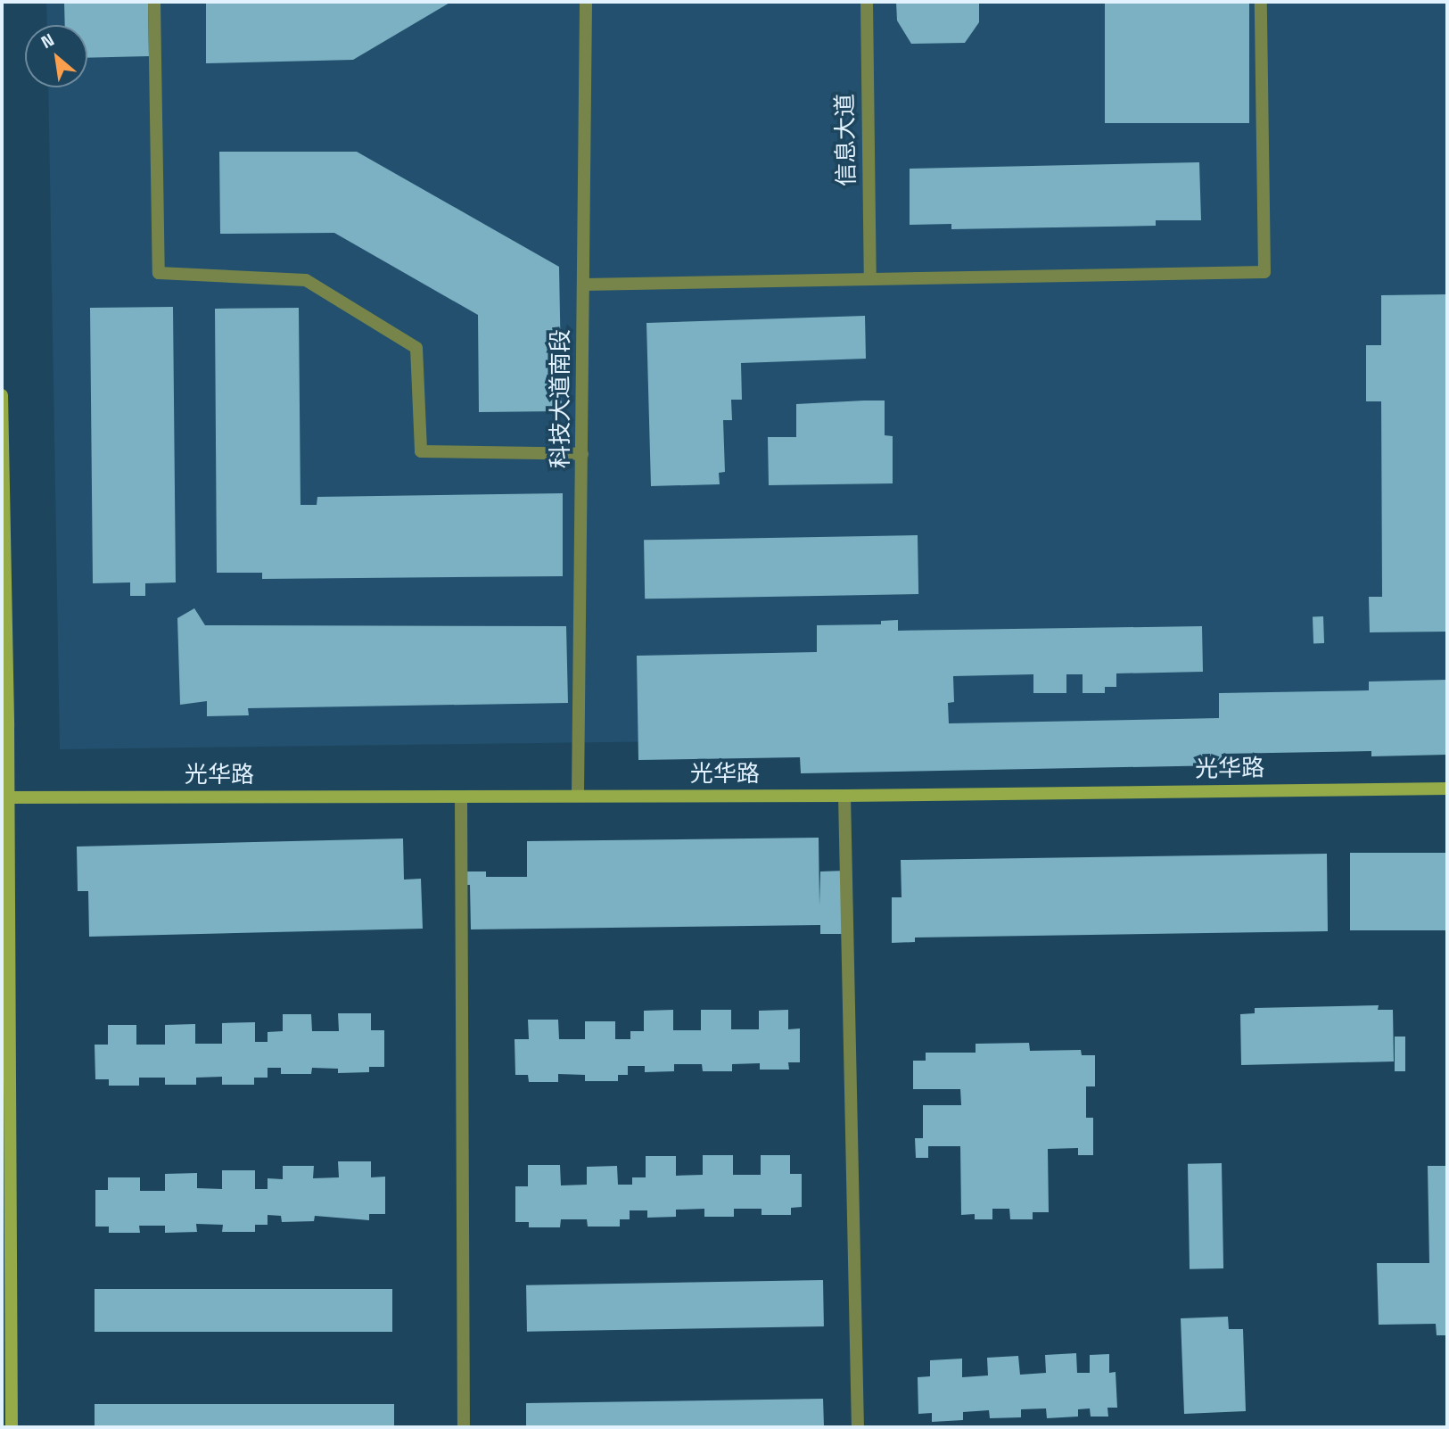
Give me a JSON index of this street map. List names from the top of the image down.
{
  "streets": {
    "street": ["信息大道", "科技大道南段", "光华路"]
  },
  "crossings": [
    ["科技大道南段", "光华路"]
  ],
  "north": "top left"
}
